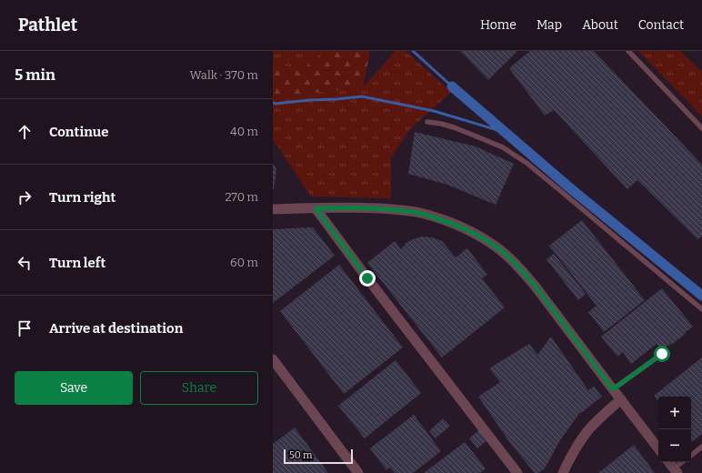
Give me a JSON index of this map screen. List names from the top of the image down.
{
  "scale_bar": "50 m",
  "page": {
    "header": "Pathlet",
    "nav": [
      "Home",
      "Map",
      "About",
      "Contact"
    ],
    "heading": ["5 min", "Walk · 370 m"],
    "list": [
      ["Continue", "40 m"],
      ["Turn right", "270 m"],
      ["Turn left", "60 m"],
      "Arrive at destination"
    ],
    "buttons": ["Save", "Share"],
    "map_buttons": ["+", "−"],
    "scale": "50 m"
  }
}
